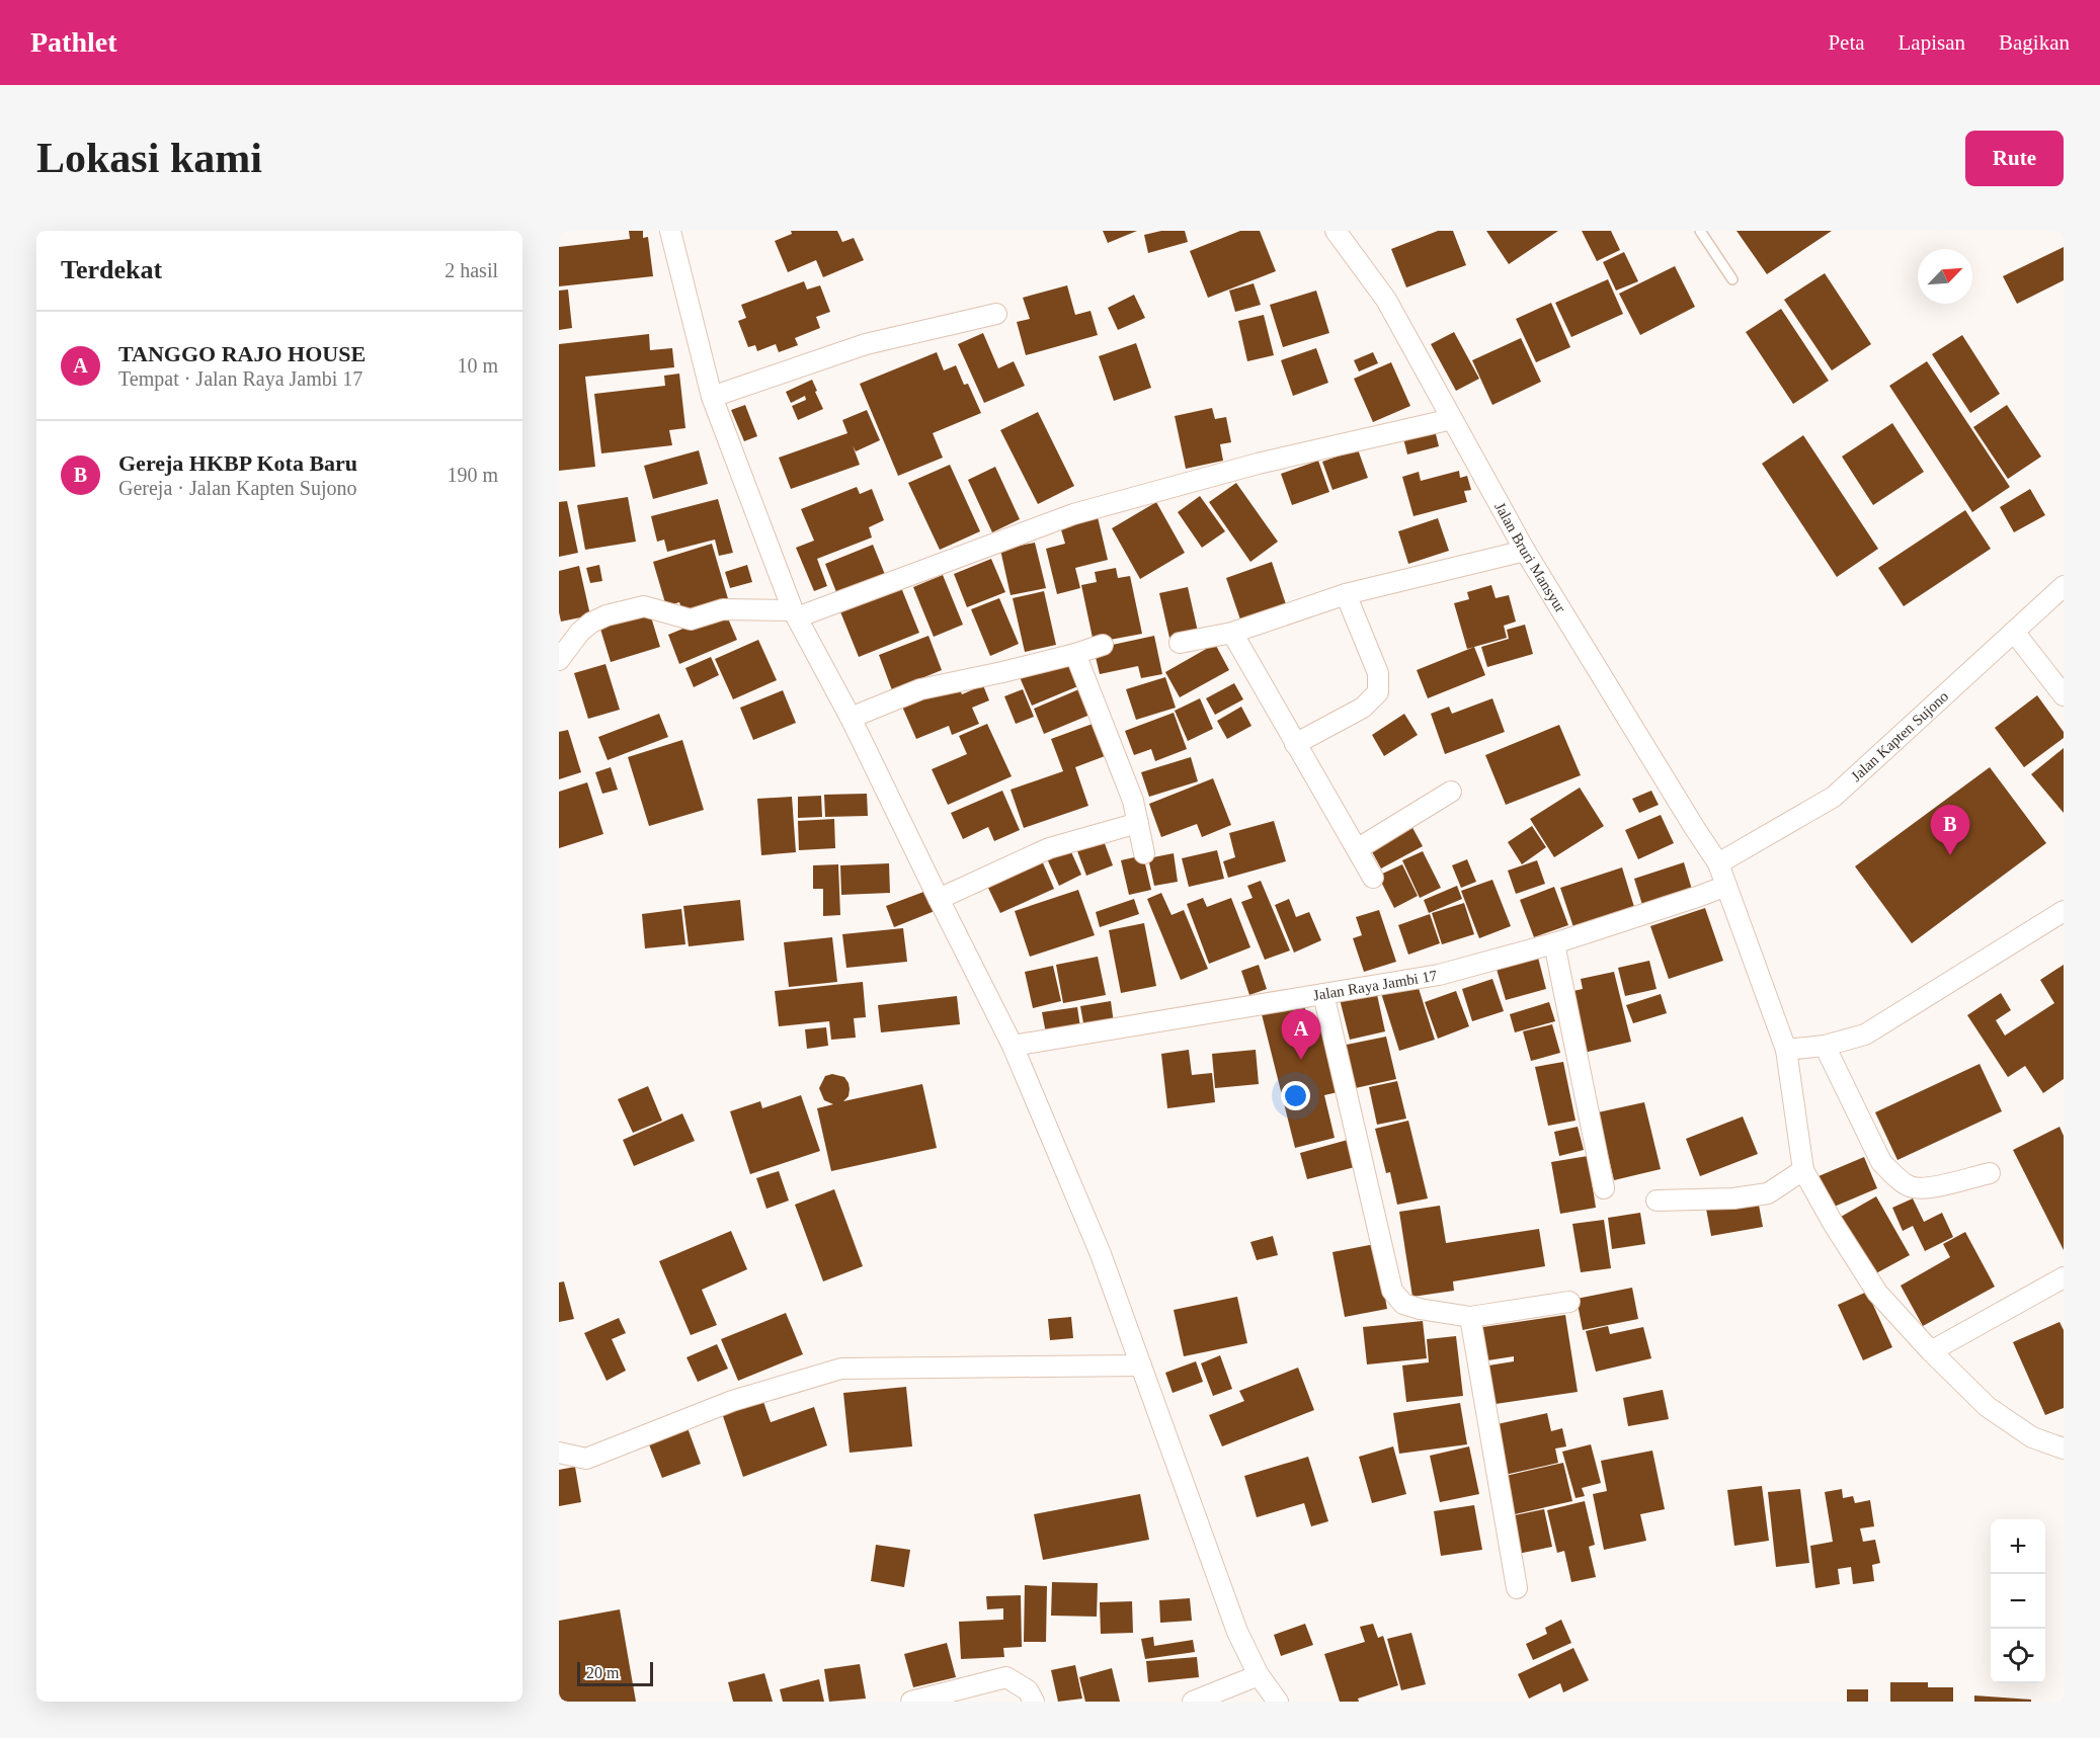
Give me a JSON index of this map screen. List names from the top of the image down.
{
  "streets": {
    "street": ["Jalan Bruri Mansyur", "Jalan Kapten Sujono", "Jalan Raya Jambi 17"]
  },
  "crossings": [
    ["Jalan Bruri Mansyur", "Jalan Kapten Sujono"],
    ["Jalan Bruri Mansyur", "Jalan Raya Jambi 17"]
  ],
  "scale_bar": "20 m",
  "north": "top right",
  "page": {
    "header": "Pathlet",
    "nav": ["Peta", "Lapisan", "Bagikan"],
    "buttons": "Rute",
    "title": "Lokasi kami",
    "heading": ["Terdekat", "2 hasil"],
    "list": [
      {
        "mark": "A",
        "name": "TANGGO RAJO HOUSE",
        "note": "Tempat · Jalan Raya Jambi 17",
        "value": "10 m"
      },
      {
        "mark": "B",
        "name": "Gereja HKBP Kota Baru",
        "note": "Gereja · Jalan Kapten Sujono",
        "value": "190 m"
      }
    ],
    "pins": ["B", "A"],
    "map_buttons": ["+", "−"],
    "scale": "20 m"
  }
}
